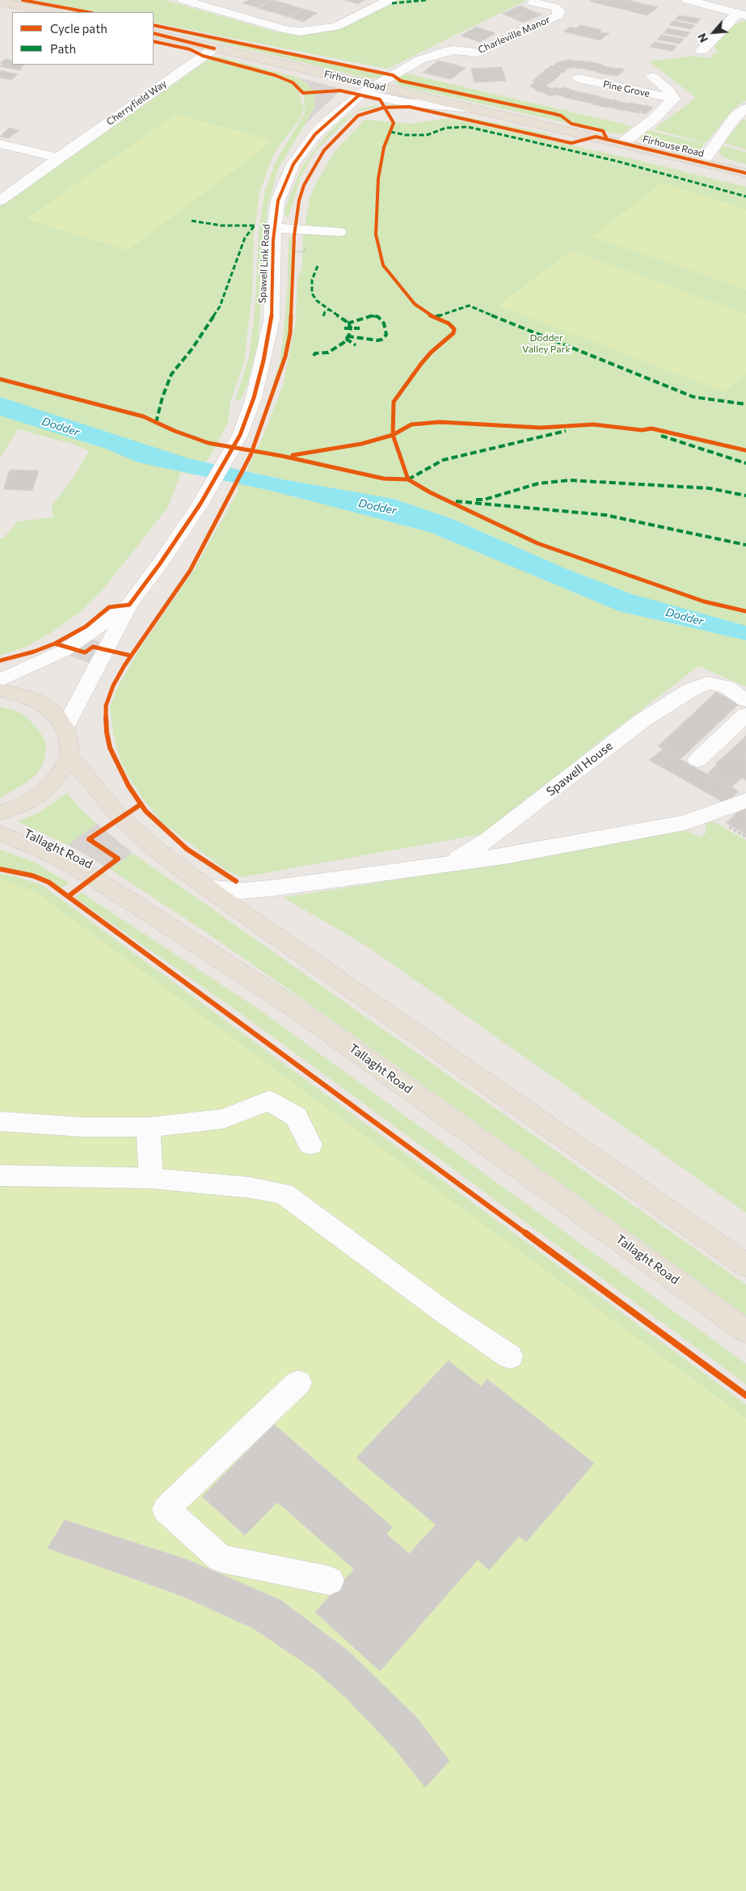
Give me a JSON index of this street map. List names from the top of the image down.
{
  "streets": {
    "main road": ["Firhouse Road", "Tallaght Road"],
    "street": [
      "Charleville Manor",
      "Pine Grove",
      "Cherryfield Way",
      "Spawell Link Road",
      "Spawell House"
    ]
  },
  "crossings": [
    ["Charleville Manor", "Firhouse Road"],
    ["Charleville Manor", "Spawell Link Road"],
    ["Firhouse Road", "Pine Grove"],
    ["Firhouse Road", "Cherryfield Way"],
    ["Firhouse Road", "Spawell Link Road"]
  ],
  "water": ["Dodder"],
  "parks": ["Dodder Valley Park"],
  "legend": ["Cycle path", "Path"],
  "north": "bottom left"
}
